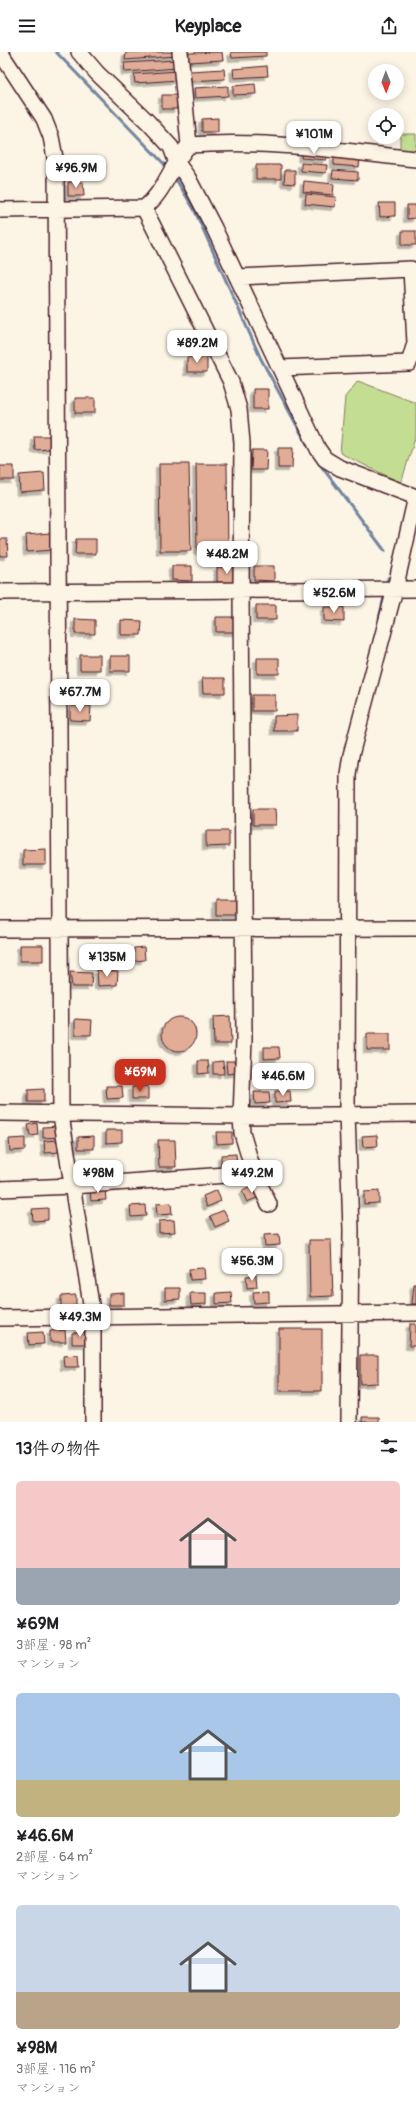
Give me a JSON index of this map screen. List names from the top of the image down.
{
  "north": "bottom",
  "page": {
    "header": "Keyplace",
    "price": [
      "¥101M",
      "¥96.9M",
      "¥89.2M",
      "¥48.2M",
      "¥52.6M",
      "¥67.7M",
      "¥135M",
      "¥69M",
      "¥46.6M",
      "¥98M",
      "¥49.2M",
      "¥56.3M",
      "¥49.3M"
    ],
    "heading": "13件の物件",
    "list": [
      {
        "name": "¥69M",
        "note": "3部屋 · 98 m² · マンション"
      },
      {
        "name": "¥46.6M",
        "note": "2部屋 · 64 m² · マンション"
      },
      {
        "name": "¥98M",
        "note": "3部屋 · 116 m² · マンション"
      }
    ]
  }
}
